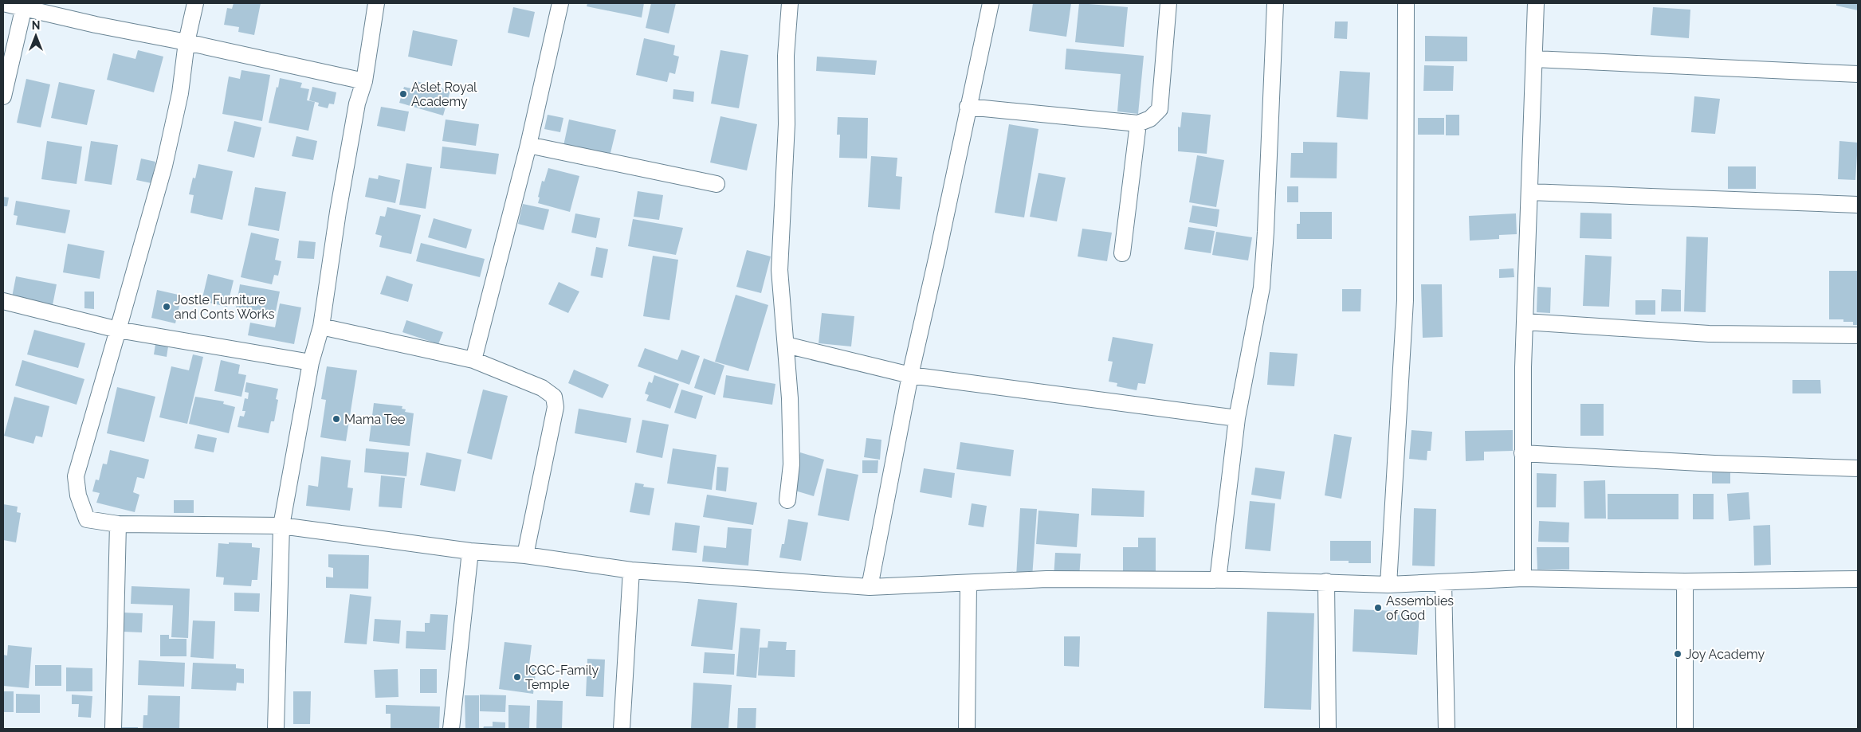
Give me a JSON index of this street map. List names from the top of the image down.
{
  "places": [
    "Aslet Royal Academy",
    "Jostle Furniture and Conts Works",
    "Mama Tee",
    "Assemblies of God",
    "Joy Academy",
    "ICGC-Family Temple"
  ],
  "north": "top"
}
